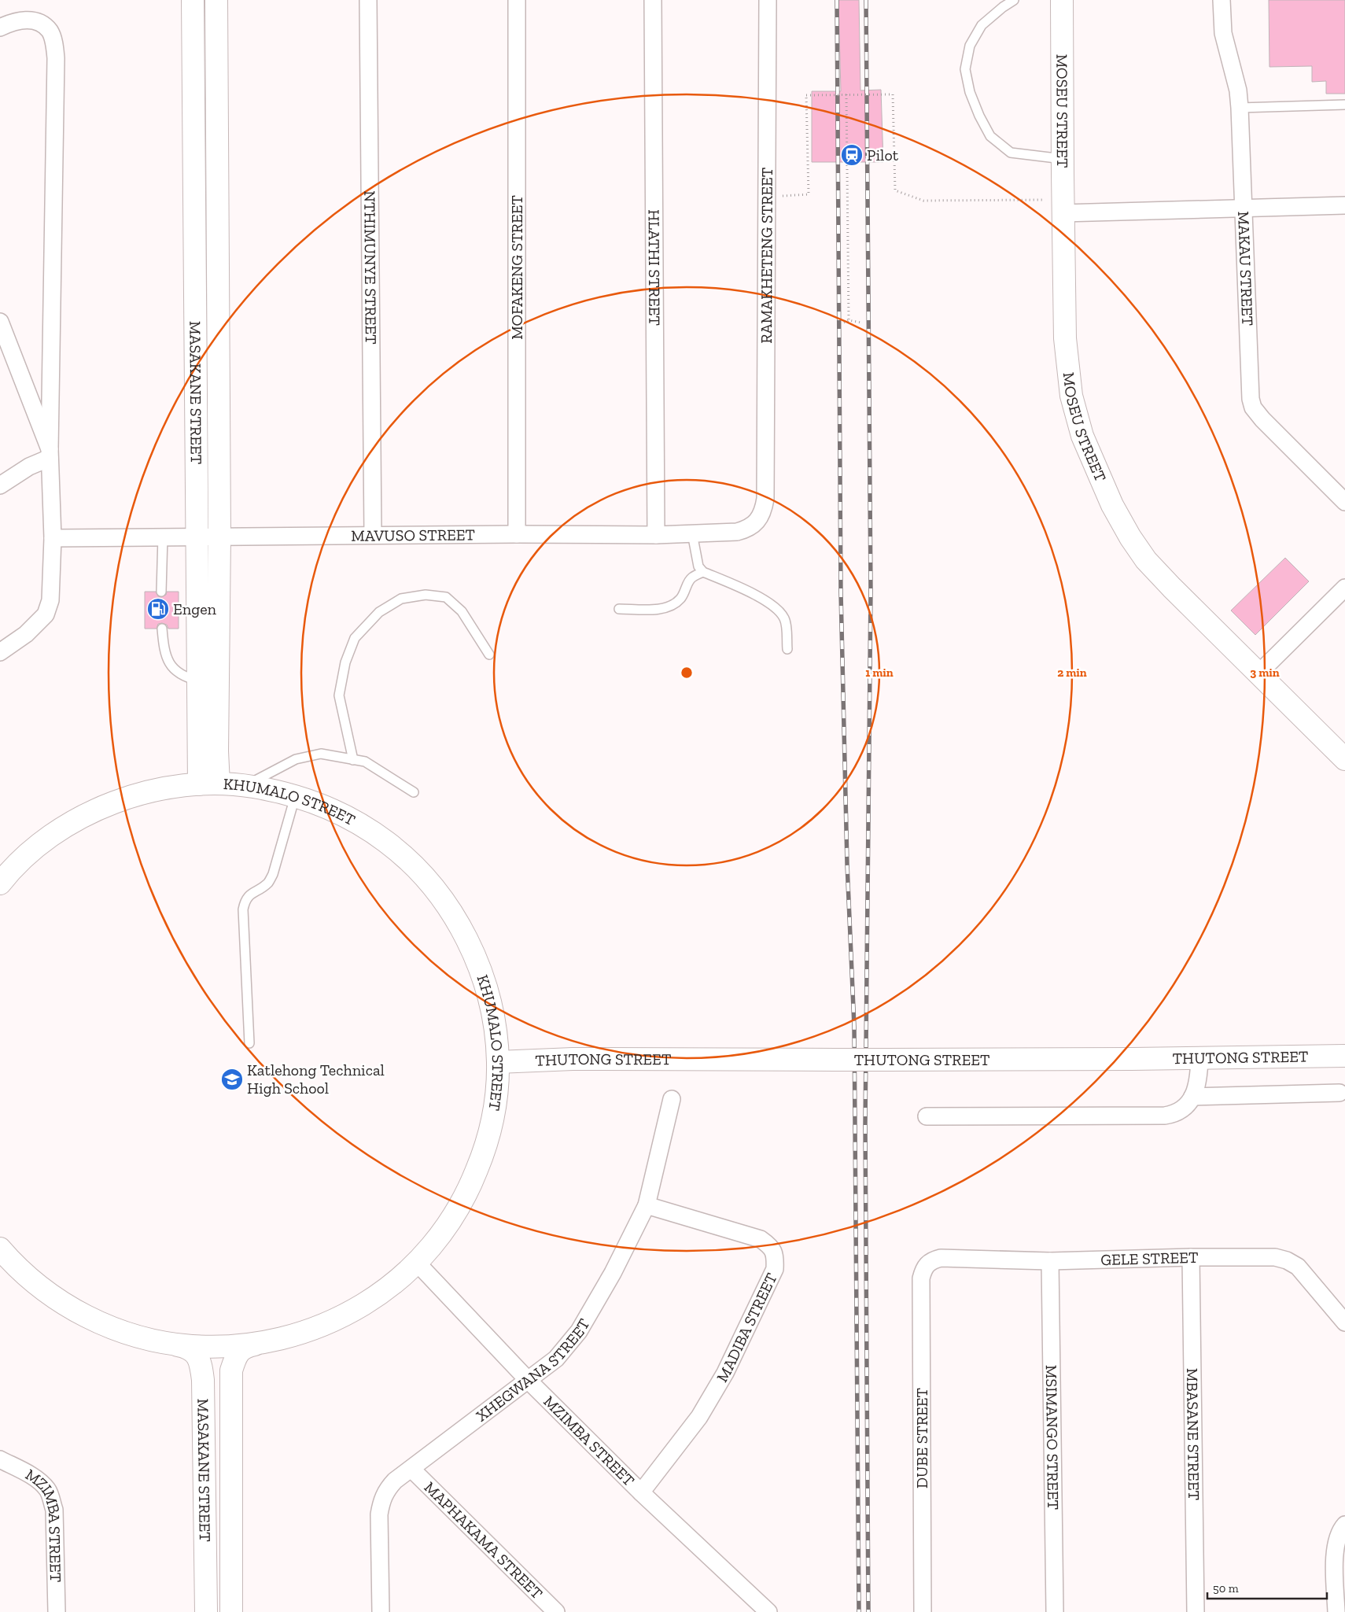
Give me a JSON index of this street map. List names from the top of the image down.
{
  "streets": {
    "street": [
      "MOSEU STREET",
      "RAMAKHETENG STREET",
      "NTHIMUNYE STREET",
      "MOFAKENG STREET",
      "HLATHI STREET",
      "MAKAU STREET",
      "MASAKANE STREET",
      "MAVUSO STREET",
      "KHUMALO STREET",
      "THUTONG STREET",
      "GELE STREET",
      "MADIBA STREET",
      "XHEGWANA STREET",
      "MBASANE STREET",
      "MSIMANGO STREET",
      "DUBE STREET",
      "MZIMBA STREET",
      "MAPHAKAMA STREET"
    ]
  },
  "crossings": [
    ["RAMAKHETENG STREET", "MAVUSO STREET"],
    ["NTHIMUNYE STREET", "MAVUSO STREET"],
    ["MOFAKENG STREET", "MAVUSO STREET"],
    ["HLATHI STREET", "MAVUSO STREET"],
    ["MASAKANE STREET", "MAVUSO STREET"],
    ["MASAKANE STREET", "KHUMALO STREET"],
    ["KHUMALO STREET", "THUTONG STREET"],
    ["KHUMALO STREET", "MZIMBA STREET"],
    ["GELE STREET", "MBASANE STREET"],
    ["GELE STREET", "MSIMANGO STREET"],
    ["GELE STREET", "DUBE STREET"],
    ["MADIBA STREET", "XHEGWANA STREET"],
    ["MADIBA STREET", "MZIMBA STREET"],
    ["XHEGWANA STREET", "MZIMBA STREET"],
    ["XHEGWANA STREET", "MAPHAKAMA STREET"]
  ],
  "places": {
    "station": ["Pilot"],
    "fuel station": ["Engen"],
    "school or university": ["Katlehong Technical High School"]
  },
  "scale_bar": "50 m",
  "rings": ["1 min", "2 min", "3 min"]
}
